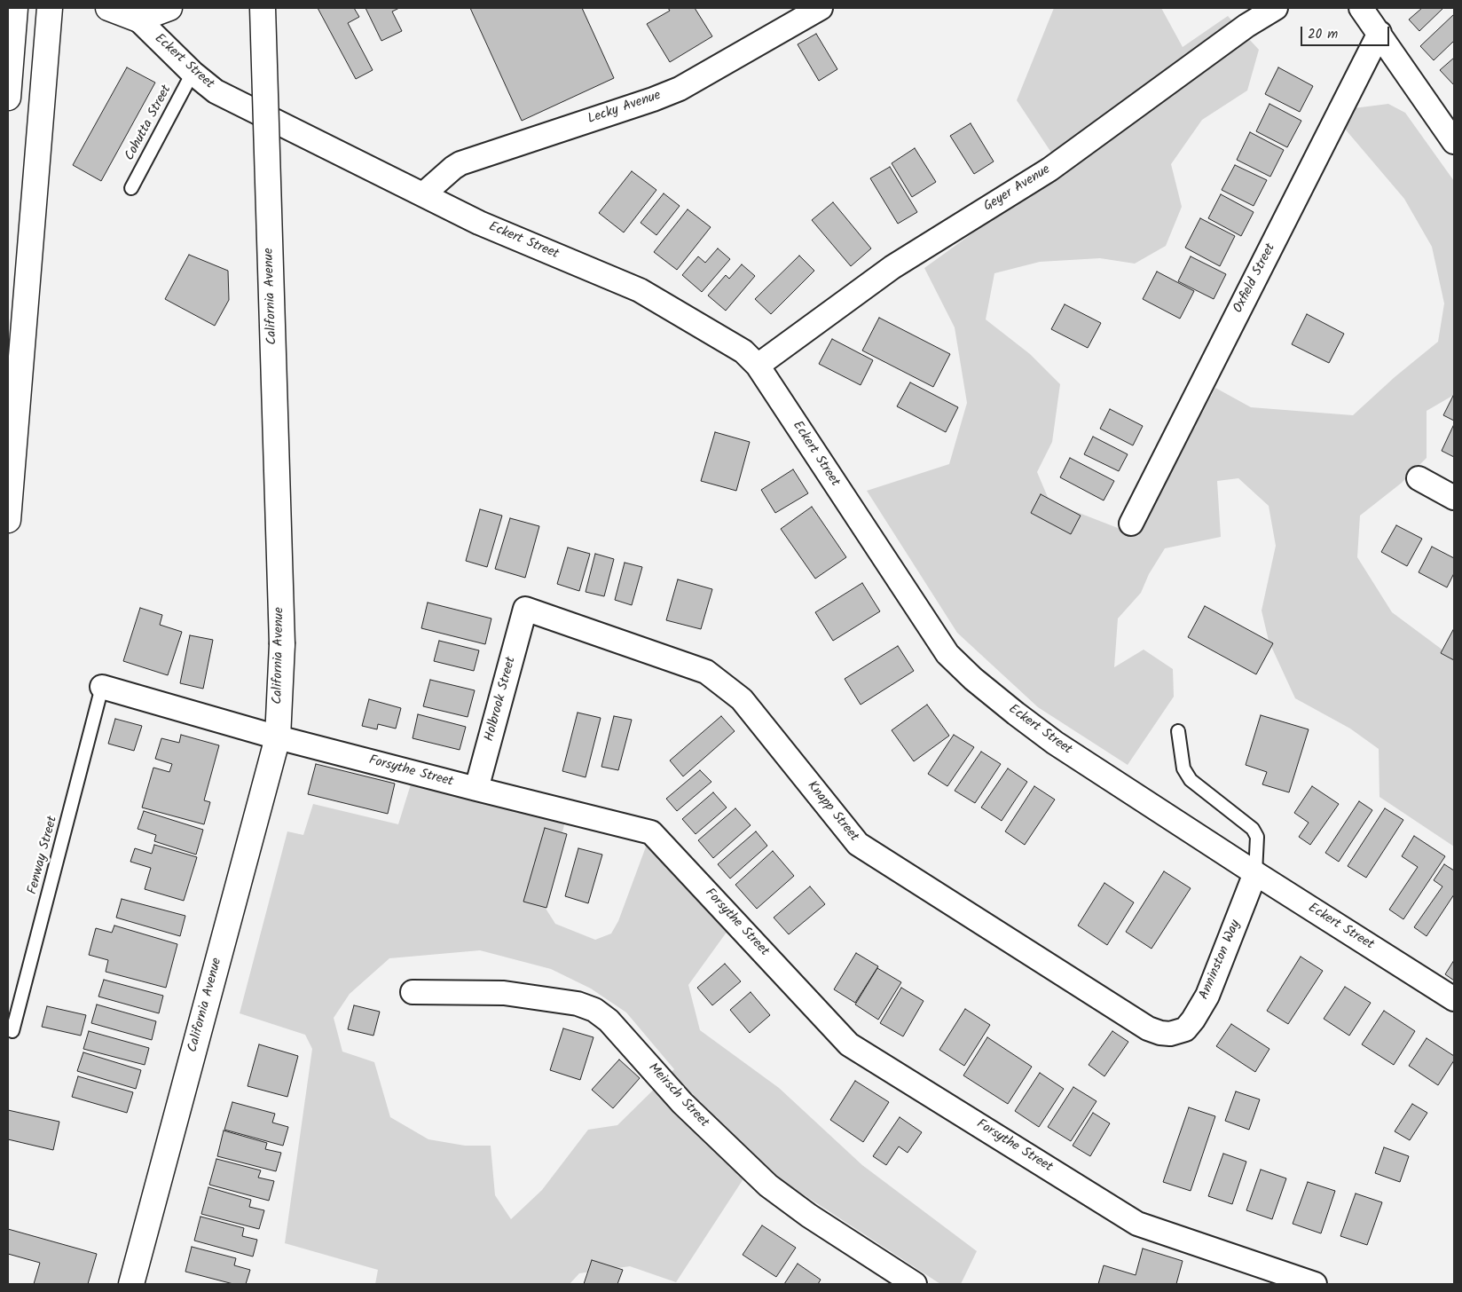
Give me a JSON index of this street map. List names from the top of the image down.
{
  "streets": {
    "main road": ["Eckert Street", "California Avenue"],
    "street": [
      "Lecky Avenue",
      "Geyer Avenue",
      "Oxfield Street",
      "Holbrook Street",
      "Forsythe Street",
      "Knapp Street",
      "Anninston Way",
      "Meirsch Street"
    ],
    "lane": ["Cohutta Street", "Fenway Street"]
  },
  "crossings": [
    ["Eckert Street", "Lecky Avenue"],
    ["Eckert Street", "Cohutta Street"],
    ["Eckert Street", "Geyer Avenue"],
    ["Eckert Street", "Anninston Way"],
    ["California Avenue", "Forsythe Street"],
    ["Holbrook Street", "Forsythe Street"],
    ["Holbrook Street", "Knapp Street"],
    ["Forsythe Street", "Fenway Street"],
    ["Knapp Street", "Anninston Way"]
  ],
  "scale_bar": "20 m"
}
